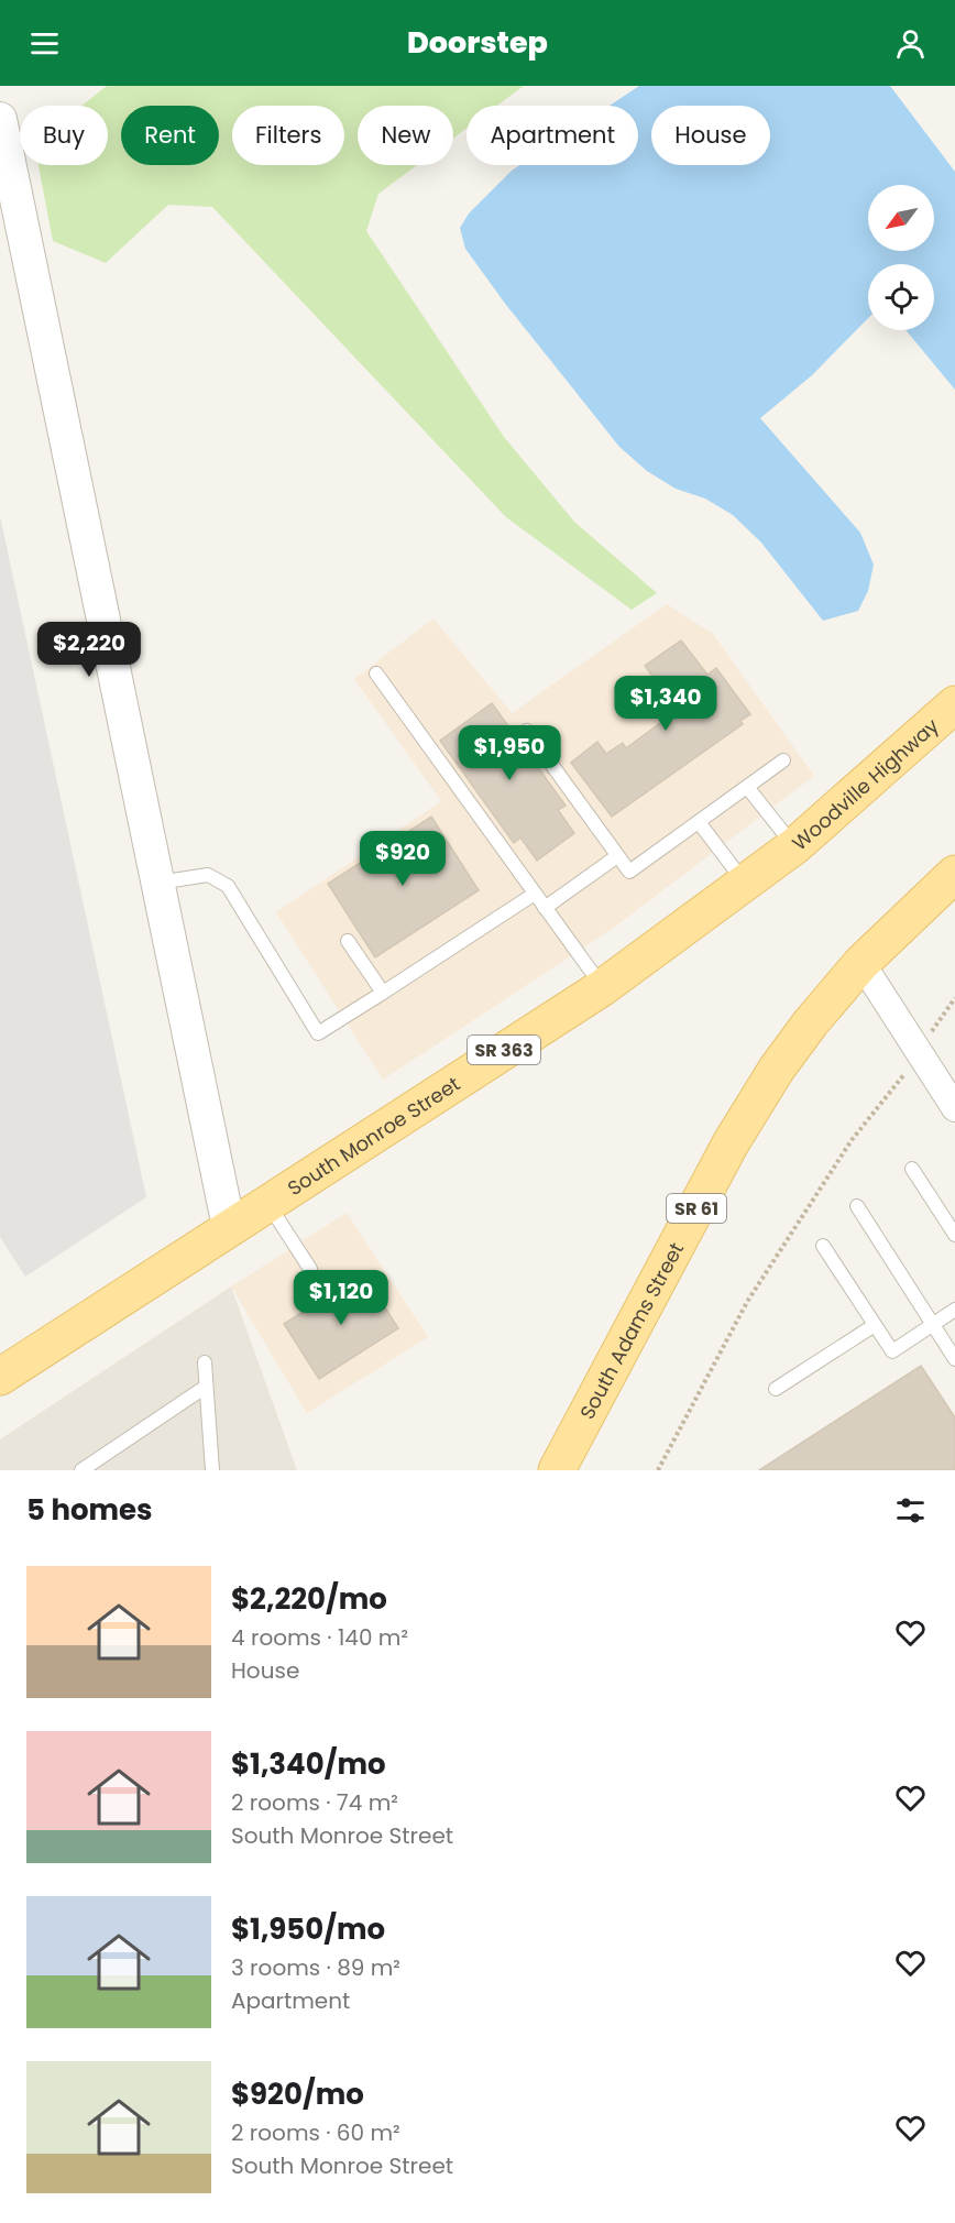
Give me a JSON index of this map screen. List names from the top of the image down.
{
  "streets": {
    "main road": [
      "Woodville Highway",
      "SR 363",
      "South Monroe Street",
      "SR 61",
      "South Adams Street"
    ]
  },
  "crossings": [
    ["Woodville Highway", "South Monroe Street"],
    ["SR 61", "South Adams Street"]
  ],
  "north": "bottom left",
  "page": {
    "header": "Doorstep",
    "chip": [
      "Buy",
      "Rent",
      "Filters",
      "New",
      "Apartment",
      "House"
    ],
    "price": [
      "$2,220",
      "$1,340",
      "$1,950",
      "$920",
      "$1,120"
    ],
    "heading": "5 homes",
    "list": [
      {
        "name": "$2,220/mo",
        "note": "4 rooms · 140 m² · House"
      },
      {
        "name": "$1,340/mo",
        "note": "2 rooms · 74 m² · South Monroe Street"
      },
      {
        "name": "$1,950/mo",
        "note": "3 rooms · 89 m² · Apartment"
      },
      {
        "name": "$920/mo",
        "note": "2 rooms · 60 m² · South Monroe Street"
      }
    ]
  }
}
